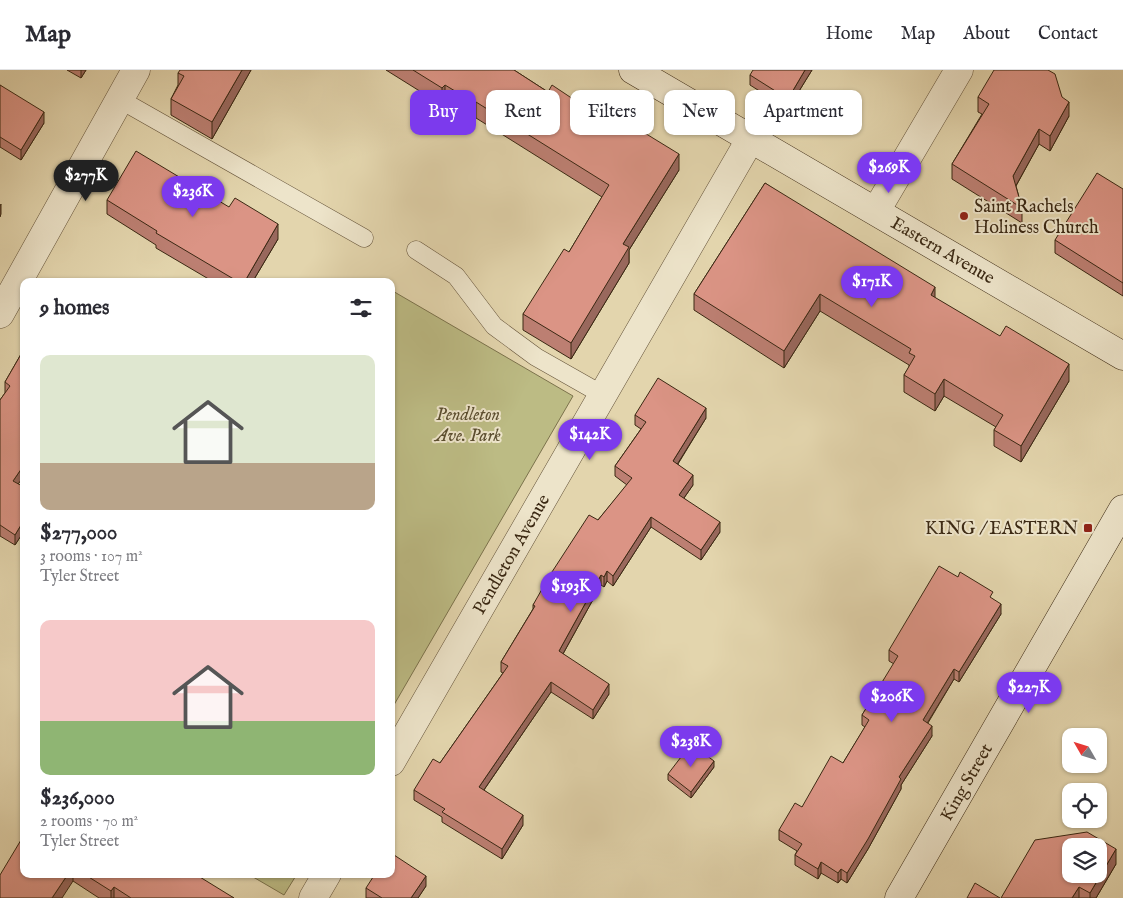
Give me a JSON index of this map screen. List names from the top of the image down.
{
  "streets": {
    "street": ["Eastern Avenue", "Pendleton Avenue", "King Street"]
  },
  "crossings": [
    ["Eastern Avenue", "Pendleton Avenue"]
  ],
  "parks": ["Pendleton Ave. Park"],
  "places": {
    "other": ["Saint Rachels Holiness Church"],
    "transit": ["KING / EASTERN"]
  },
  "north": "top left",
  "page": {
    "header": "Map",
    "nav": [
      "Home",
      "Map",
      "About",
      "Contact"
    ],
    "chip": [
      "Buy",
      "Rent",
      "Filters",
      "New",
      "Apartment"
    ],
    "price": [
      "$269K",
      "$277K",
      "$236K",
      "$171K",
      "$142K",
      "$193K",
      "$227K",
      "$206K",
      "$238K"
    ],
    "heading": "9 homes",
    "list": [
      {
        "name": "$277,000",
        "note": "3 rooms · 107 m² · Tyler Street"
      },
      {
        "name": "$236,000",
        "note": "2 rooms · 70 m² · Tyler Street"
      }
    ]
  }
}
